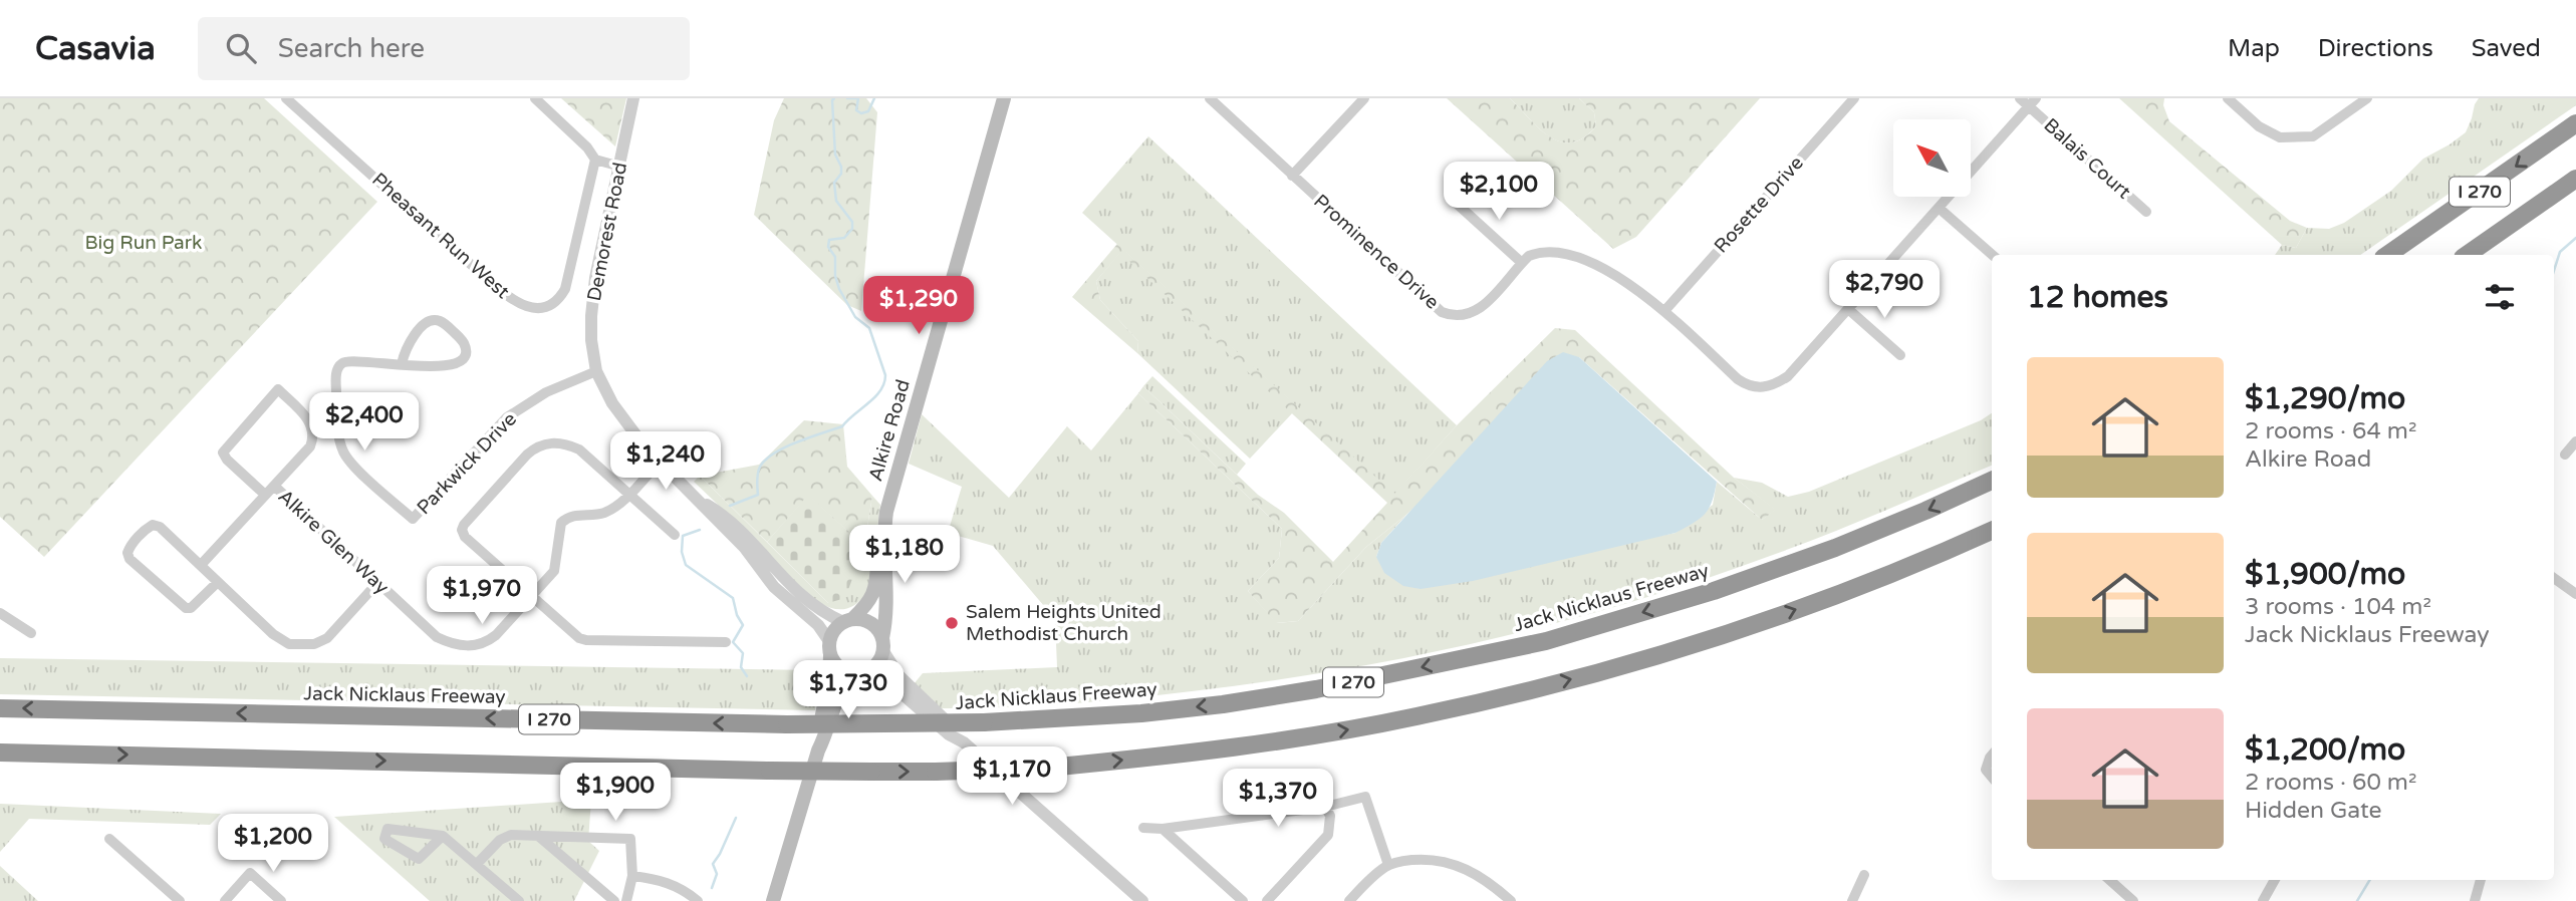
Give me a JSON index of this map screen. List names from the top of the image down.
{
  "streets": {
    "highway": ["I 270", "Jack Nicklaus Freeway"],
    "main road": ["Alkire Road"],
    "street": [
      "Balais Court",
      "Rosette Drive",
      "Demorest Road",
      "Pheasant Run West",
      "Prominence Drive",
      "Parkwick Drive",
      "Alkire Glen Way"
    ]
  },
  "crossings": [
    ["Rosette Drive", "Prominence Drive"],
    ["Demorest Road", "Alkire Road"],
    ["Demorest Road", "Parkwick Drive"],
    ["Demorest Road", "Alkire Glen Way"]
  ],
  "parks": ["Big Run Park"],
  "places": ["Salem Heights United Methodist Church"],
  "north": "top left",
  "page": {
    "header": "Casavia",
    "search": "Search here",
    "nav": ["Map", "Directions", "Saved"],
    "price": [
      "$2,100",
      "$2,790",
      "$1,290",
      "$2,400",
      "$1,240",
      "$1,180",
      "$1,970",
      "$1,730",
      "$1,170",
      "$1,900",
      "$1,370",
      "$1,200"
    ],
    "heading": "12 homes",
    "list": [
      {
        "name": "$1,290/mo",
        "note": "2 rooms · 64 m² · Alkire Road"
      },
      {
        "name": "$1,900/mo",
        "note": "3 rooms · 104 m² · Jack Nicklaus Freeway"
      },
      {
        "name": "$1,200/mo",
        "note": "2 rooms · 60 m² · Hidden Gate"
      }
    ]
  }
}
